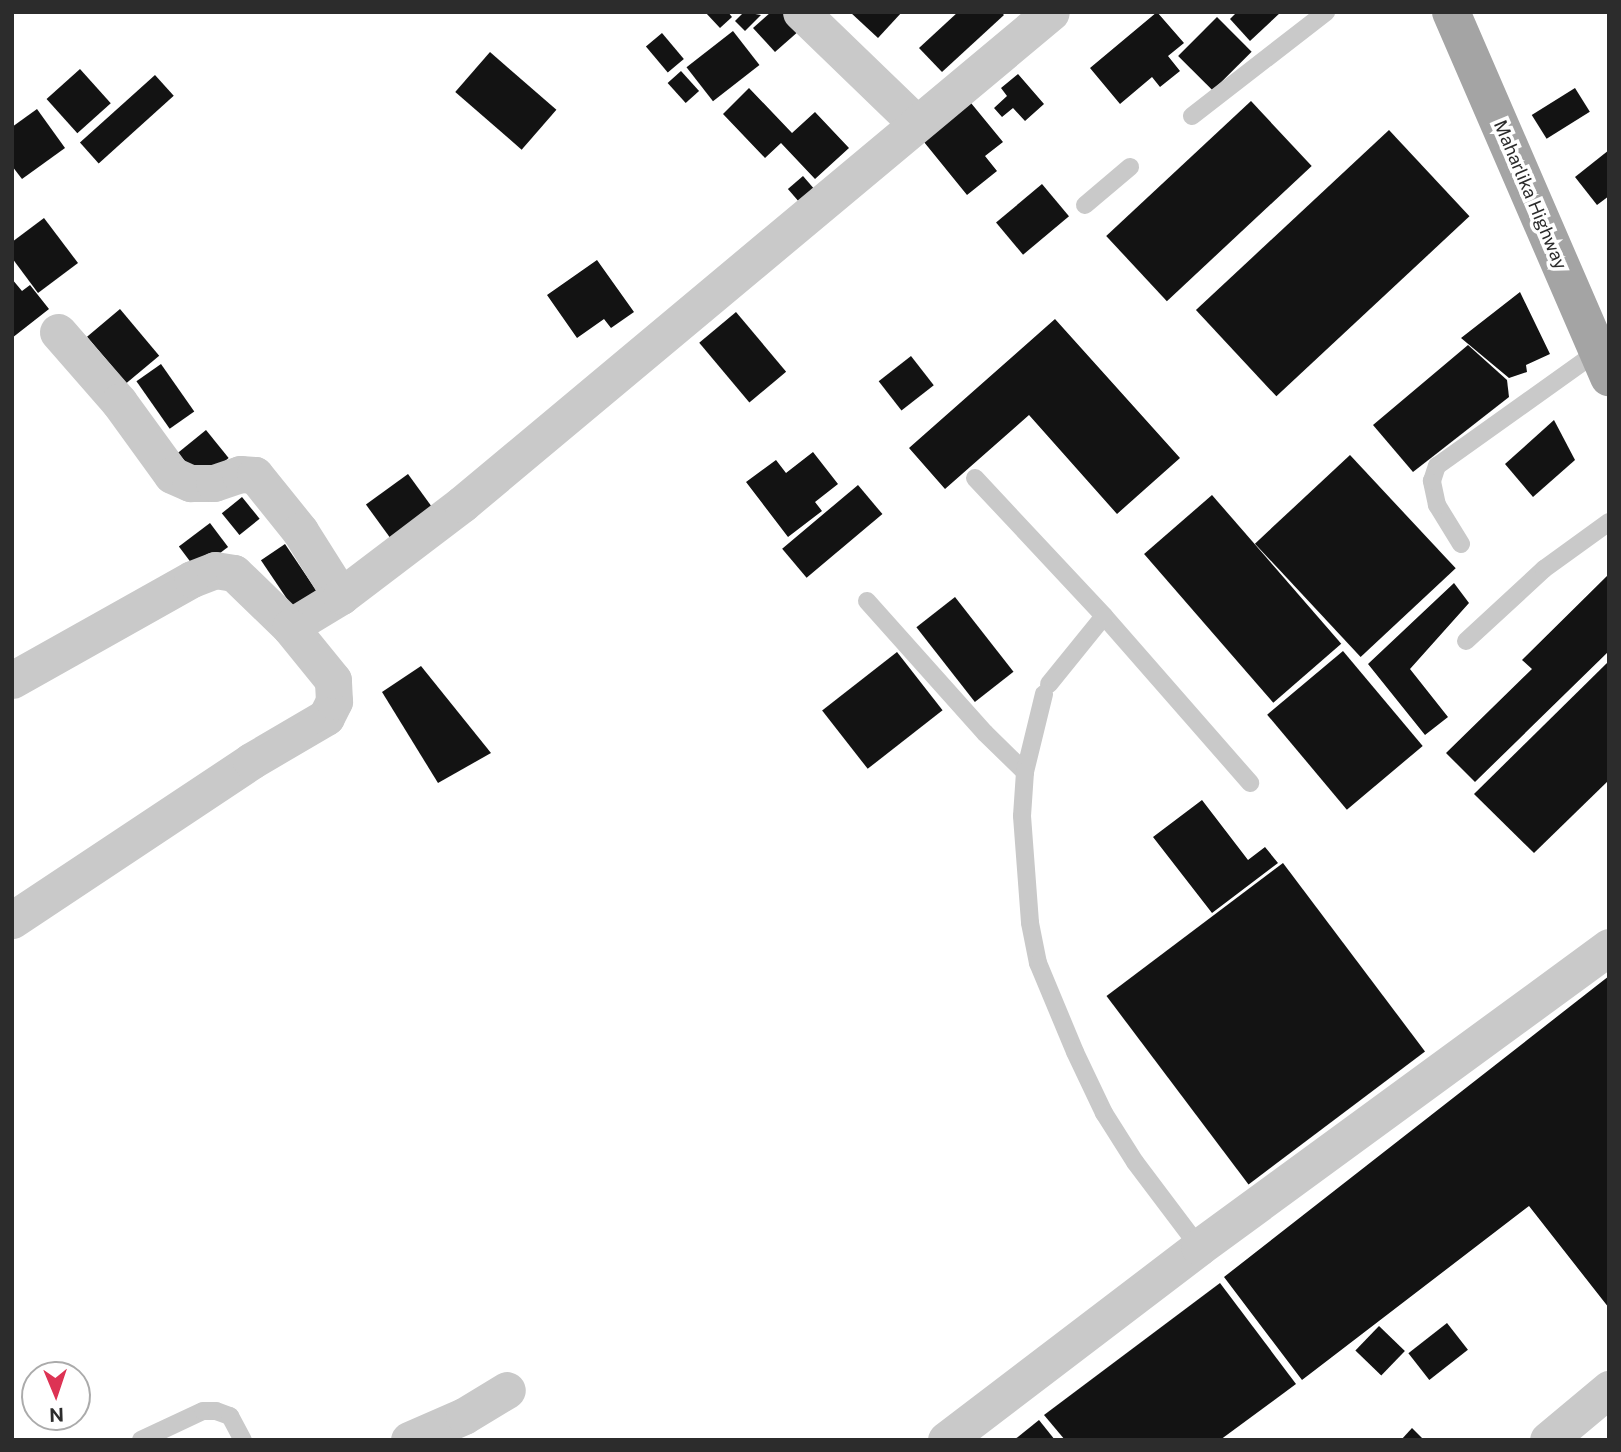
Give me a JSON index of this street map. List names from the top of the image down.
{
  "streets": {
    "main road": ["Maharlika Highway"]
  },
  "north": "bottom"
}
